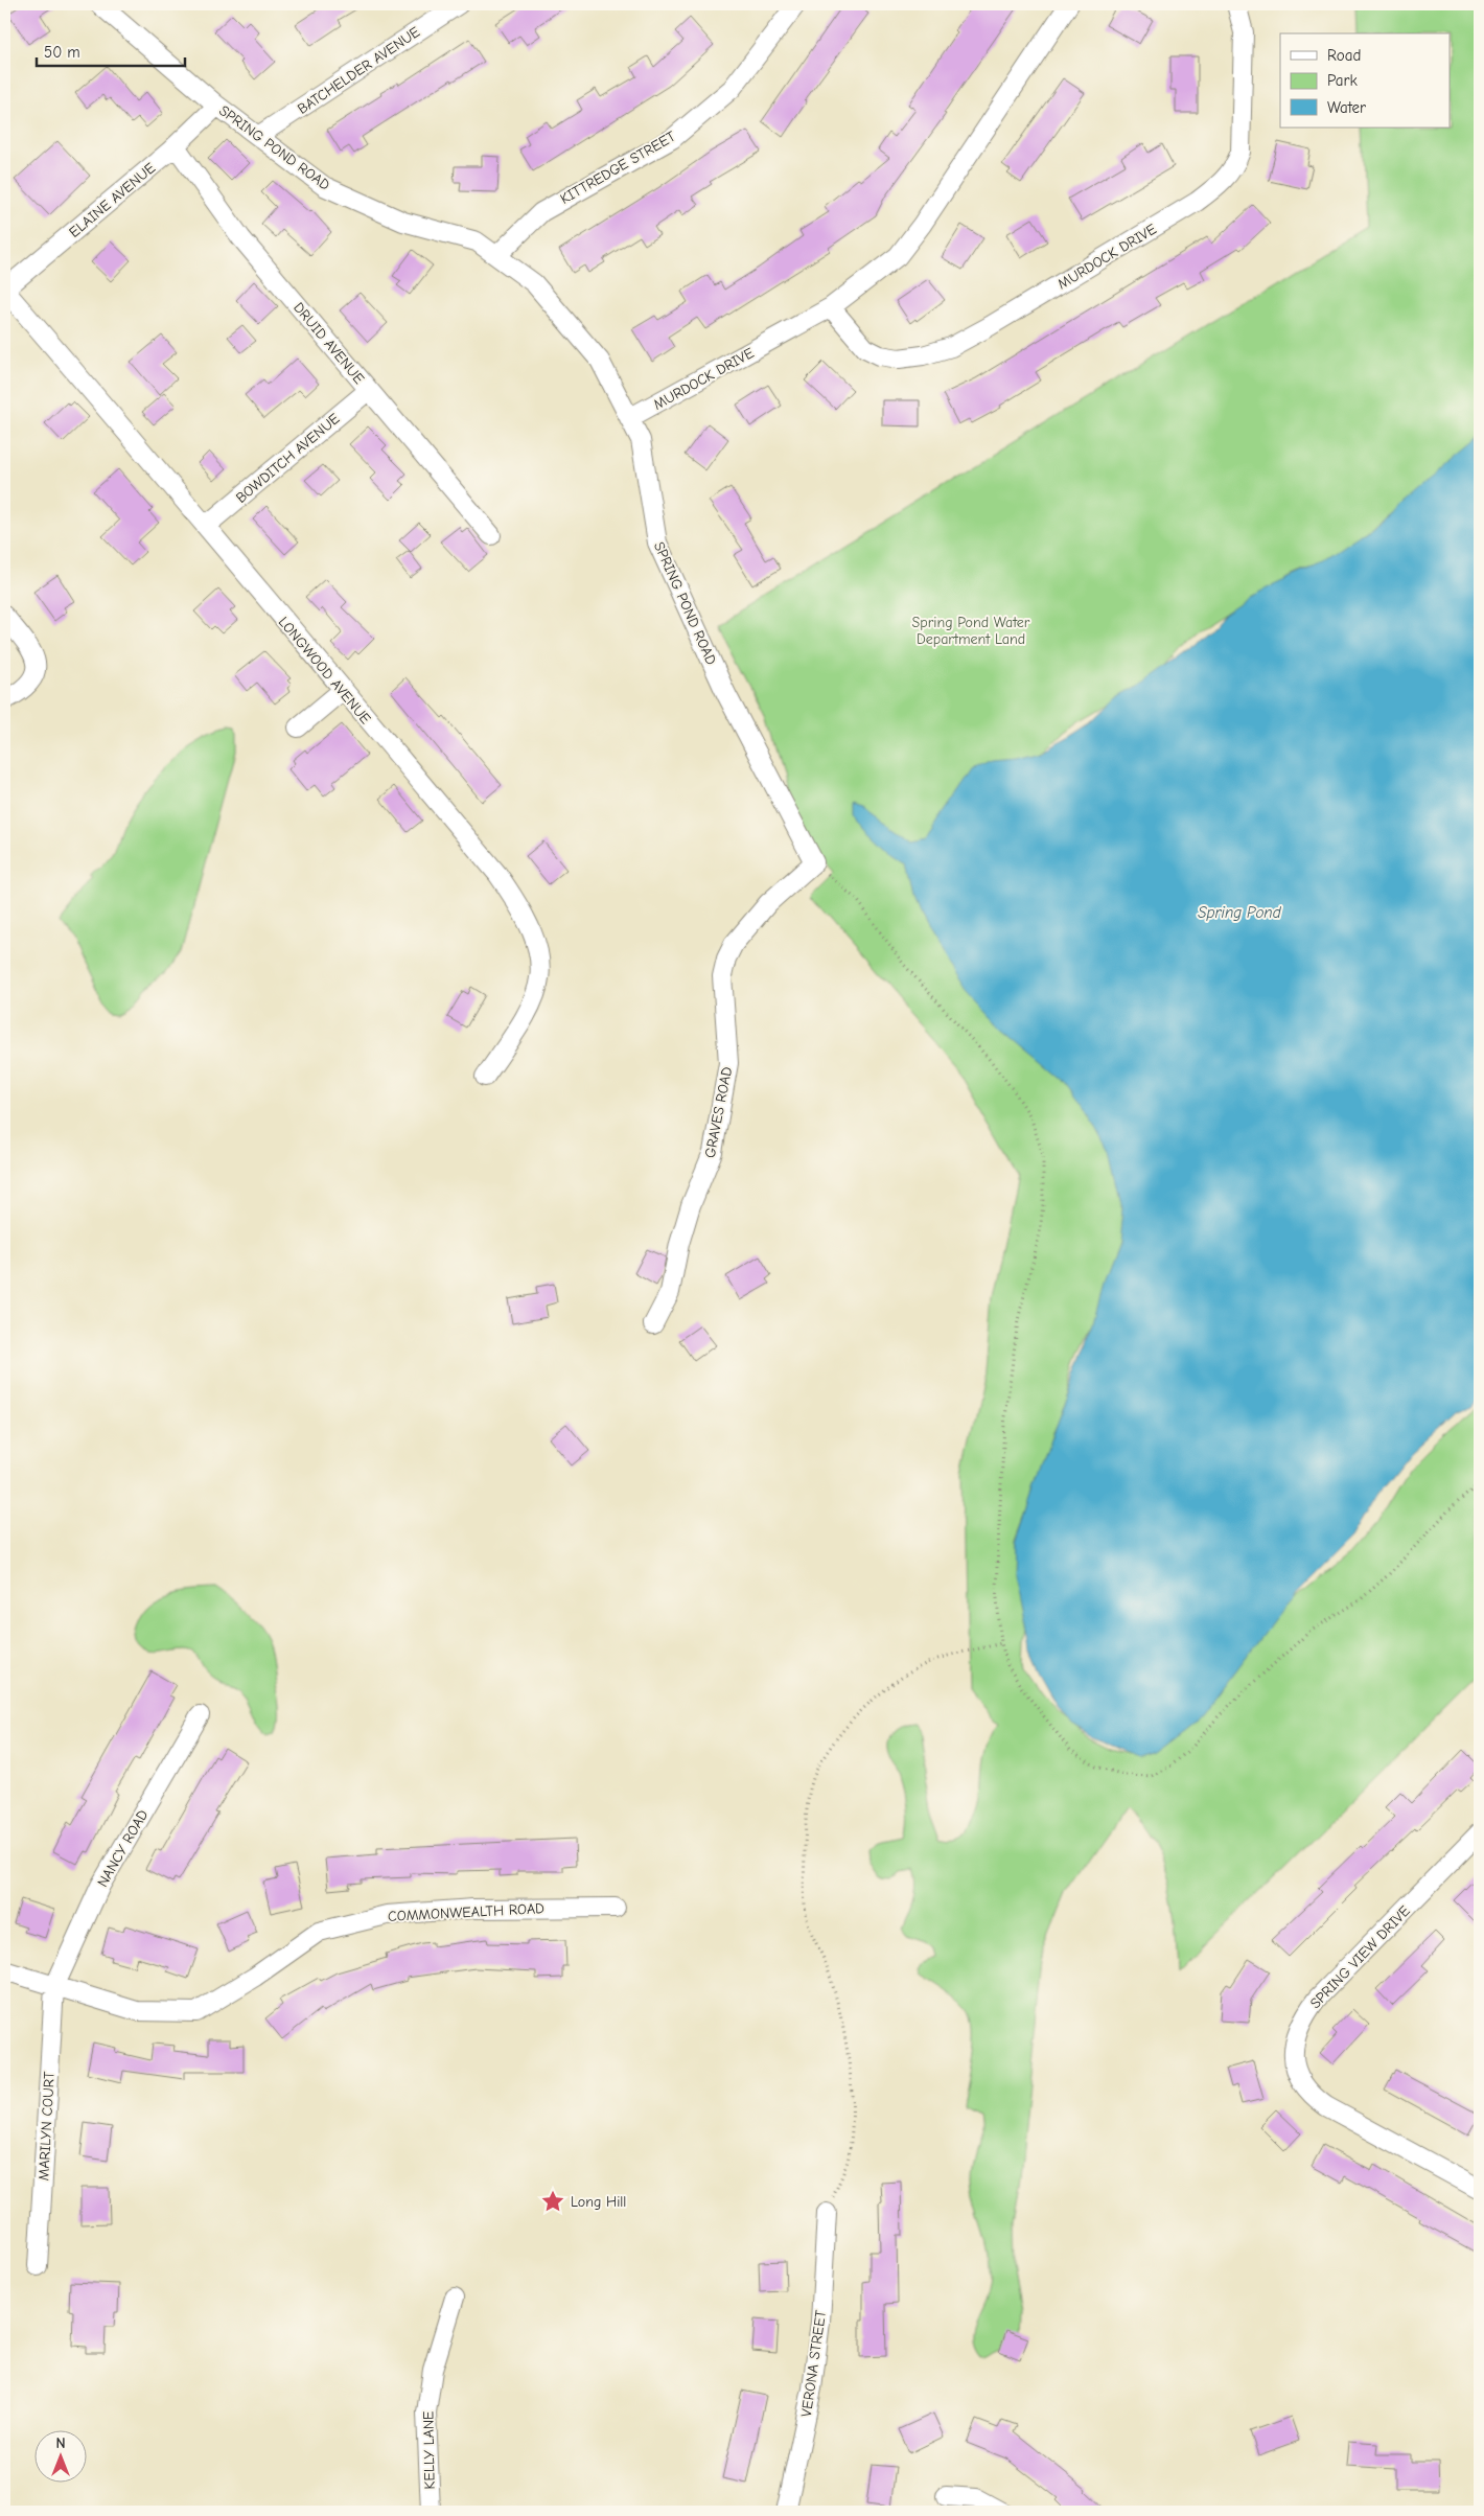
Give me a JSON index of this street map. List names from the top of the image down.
{
  "streets": {
    "street": [
      "BATCHELDER AVENUE",
      "SPRING POND ROAD",
      "KITTREDGE STREET",
      "ELAINE AVENUE",
      "MURDOCK DRIVE",
      "DRUID AVENUE",
      "BOWDITCH AVENUE",
      "LONGWOOD AVENUE",
      "GRAVES ROAD",
      "NANCY ROAD",
      "COMMONWEALTH ROAD",
      "SPRING VIEW DRIVE",
      "MARILYN COURT",
      "VERONA STREET",
      "KELLY LANE"
    ]
  },
  "crossings": [
    ["BATCHELDER AVENUE", "SPRING POND ROAD"],
    ["SPRING POND ROAD", "KITTREDGE STREET"],
    ["SPRING POND ROAD", "ELAINE AVENUE"],
    ["SPRING POND ROAD", "MURDOCK DRIVE"],
    ["SPRING POND ROAD", "GRAVES ROAD"],
    ["ELAINE AVENUE", "DRUID AVENUE"],
    ["ELAINE AVENUE", "LONGWOOD AVENUE"],
    ["DRUID AVENUE", "BOWDITCH AVENUE"],
    ["BOWDITCH AVENUE", "LONGWOOD AVENUE"],
    ["NANCY ROAD", "COMMONWEALTH ROAD"],
    ["NANCY ROAD", "MARILYN COURT"],
    ["COMMONWEALTH ROAD", "MARILYN COURT"]
  ],
  "water": ["Spring Pond"],
  "parks": ["Spring Pond Water Department Land"],
  "places": {
    "place": ["Long Hill"]
  },
  "legend": ["Road", "Park", "Water"],
  "scale_bar": "50 m",
  "north": "top"
}
